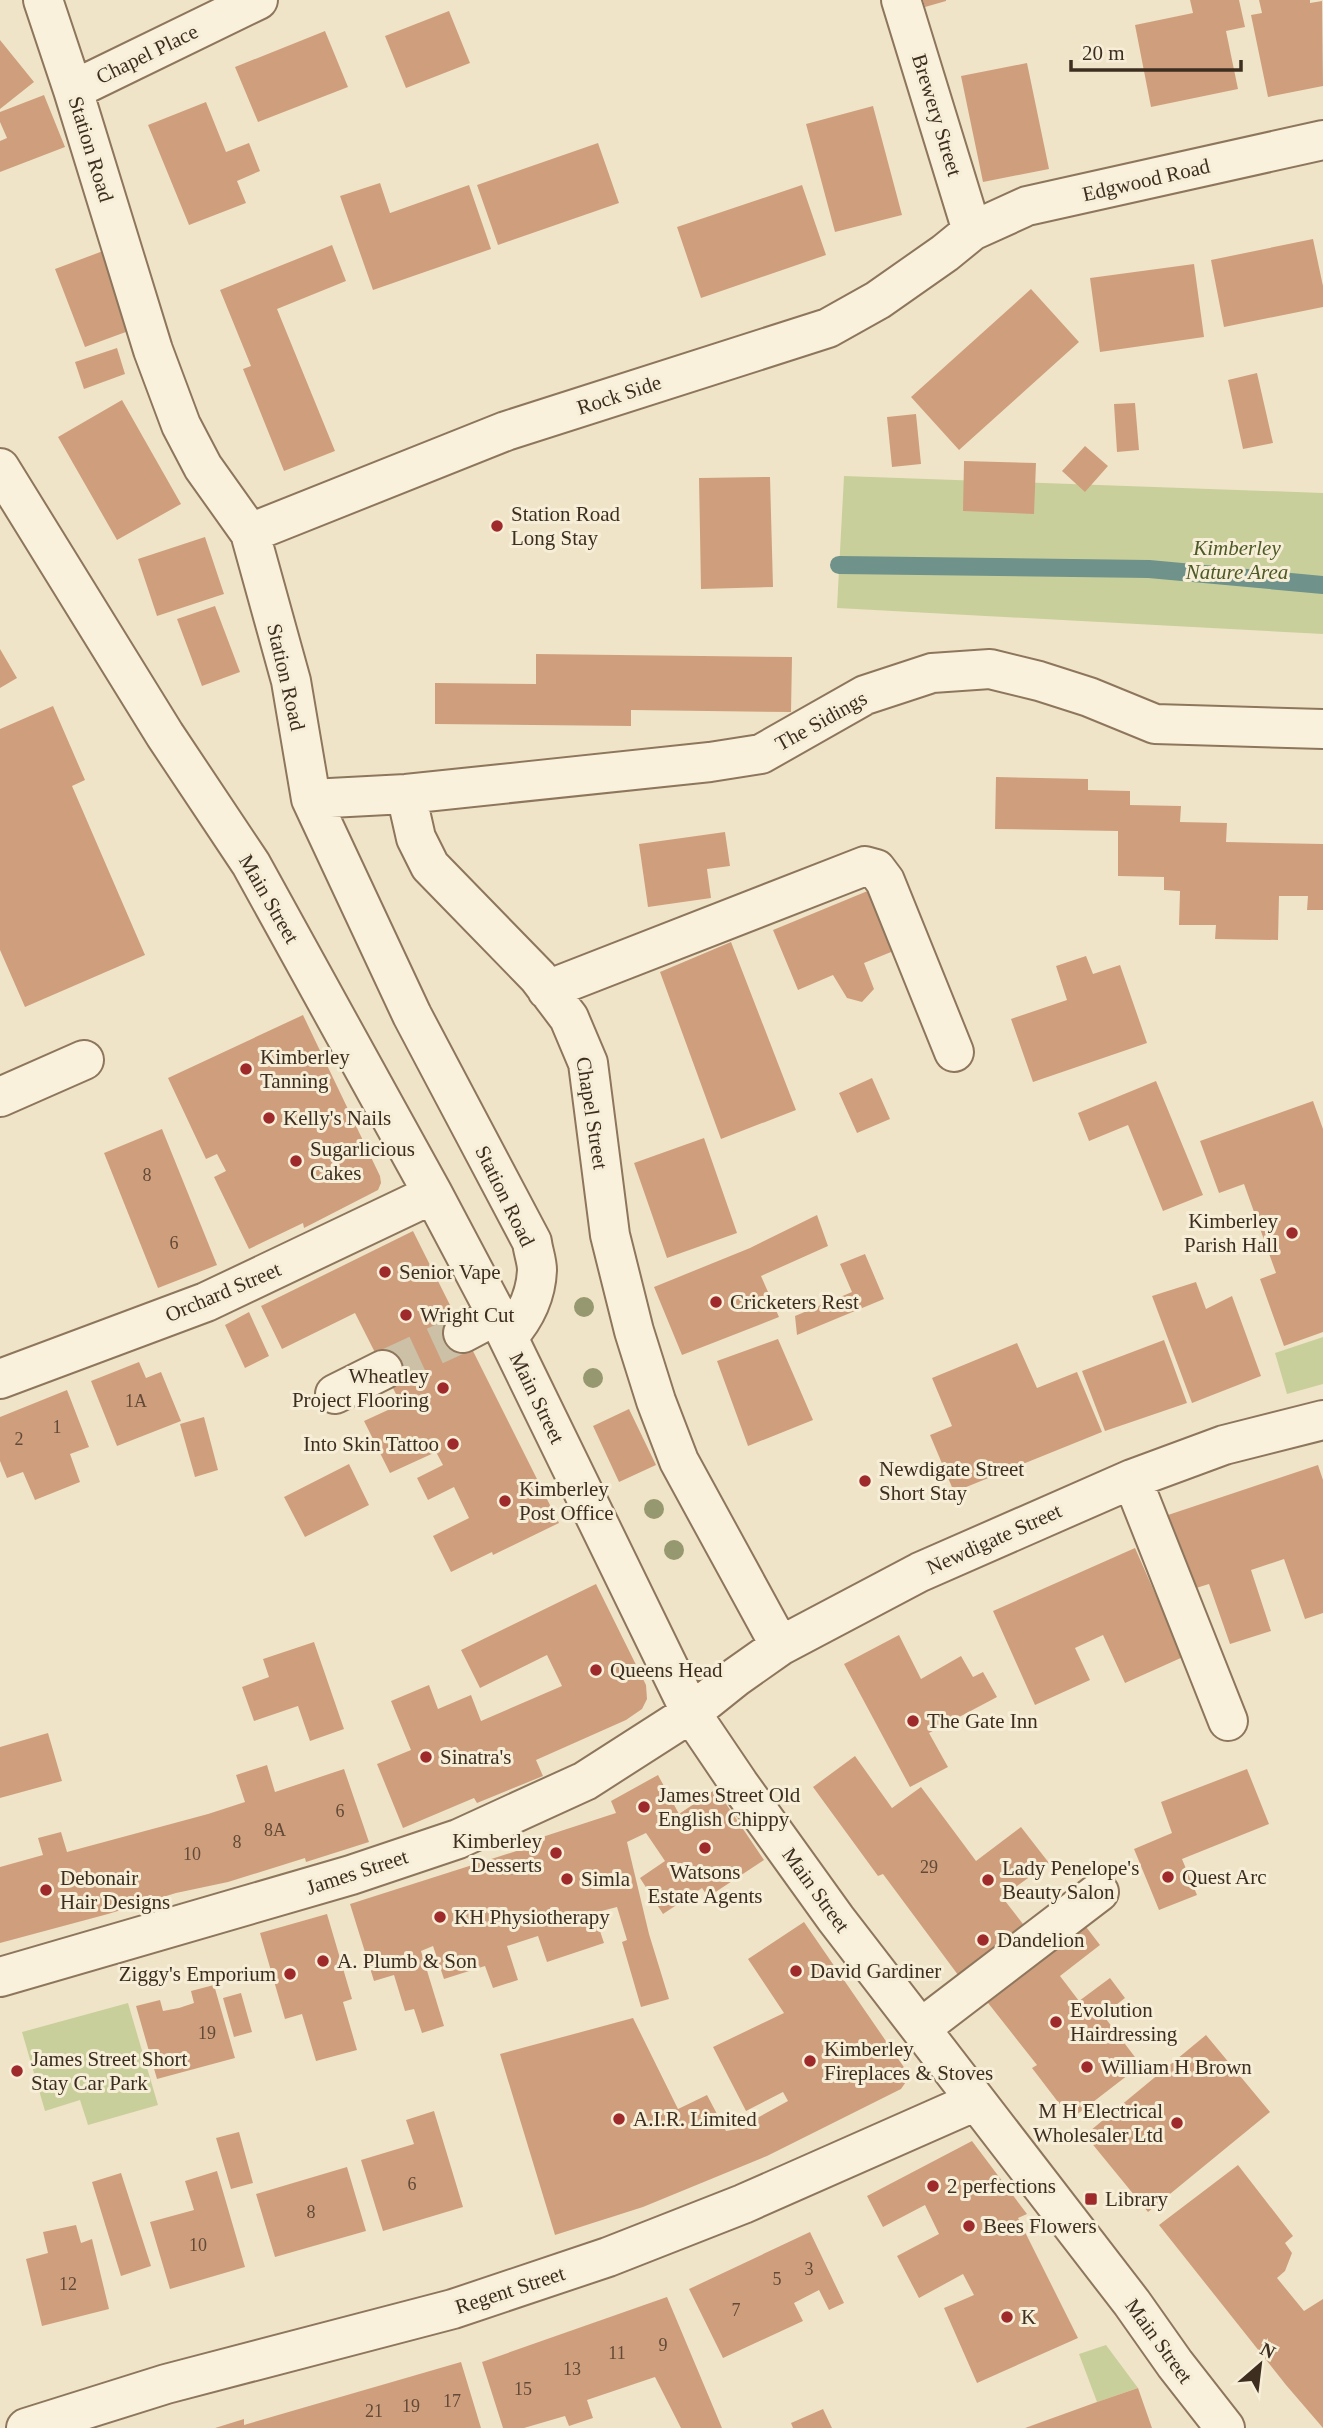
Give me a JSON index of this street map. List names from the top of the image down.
{
  "streets": {
    "street": [
      "Chapel Place",
      "Brewery Street",
      "Station Road",
      "Edgwood Road",
      "Rock Side",
      "The Sidings",
      "Main Street",
      "Chapel Street",
      "Orchard Street",
      "Newdigate Street",
      "James Street",
      "Regent Street"
    ]
  },
  "crossings": [
    ["Chapel Place", "Station Road"],
    ["Brewery Street", "Edgwood Road"],
    ["Brewery Street", "Rock Side"],
    ["Station Road", "Rock Side"],
    ["Station Road", "The Sidings"],
    ["Station Road", "Main Street"],
    ["Edgwood Road", "Rock Side"],
    ["The Sidings", "Chapel Street"],
    ["Main Street", "Orchard Street"],
    ["Main Street", "Newdigate Street"],
    ["Main Street", "James Street"],
    ["Main Street", "Regent Street"],
    ["Chapel Street", "Newdigate Street"],
    ["Newdigate Street", "James Street"]
  ],
  "parks": ["Kimberley Nature Area"],
  "places": {
    "other": [
      "Station Road Long Stay",
      "Kimberley Tanning",
      "Kelly's Nails",
      "Sugarlicious Cakes",
      "Kimberley Parish Hall",
      "Senior Vape",
      "Cricketers Rest",
      "Wright Cut",
      "Wheatley Project Flooring",
      "Into Skin Tattoo",
      "Newdigate Street Short Stay",
      "Kimberley Post Office",
      "Queens Head",
      "The Gate Inn",
      "Sinatra's",
      "James Street Old English Chippy",
      "Watsons Estate Agents",
      "Kimberley Desserts",
      "Quest Arc",
      "Simla",
      "Lady Penelope's Beauty Salon",
      "Debonair Hair Designs",
      "KH Physiotherapy",
      "Dandelion",
      "A. Plumb & Son",
      "David Gardiner",
      "Ziggy's Emporium",
      "Evolution Hairdressing",
      "Kimberley Fireplaces & Stoves",
      "William H Brown",
      "James Street Short Stay Car Park",
      "A.I.R. Limited",
      "M H Electrical Wholesaler Ltd",
      "2 perfections",
      "Bees Flowers",
      "K"
    ],
    "transit": ["Library"]
  },
  "house_numbers": [
    "8",
    "6",
    "1A",
    "1",
    "2",
    "6",
    "8A",
    "8",
    "10",
    "29",
    "19",
    "6",
    "8",
    "10",
    "3",
    "5",
    "12",
    "7",
    "9",
    "11",
    "13",
    "15",
    "17",
    "19",
    "21"
  ],
  "scale_bar": "20 m",
  "north": "top right"
}
